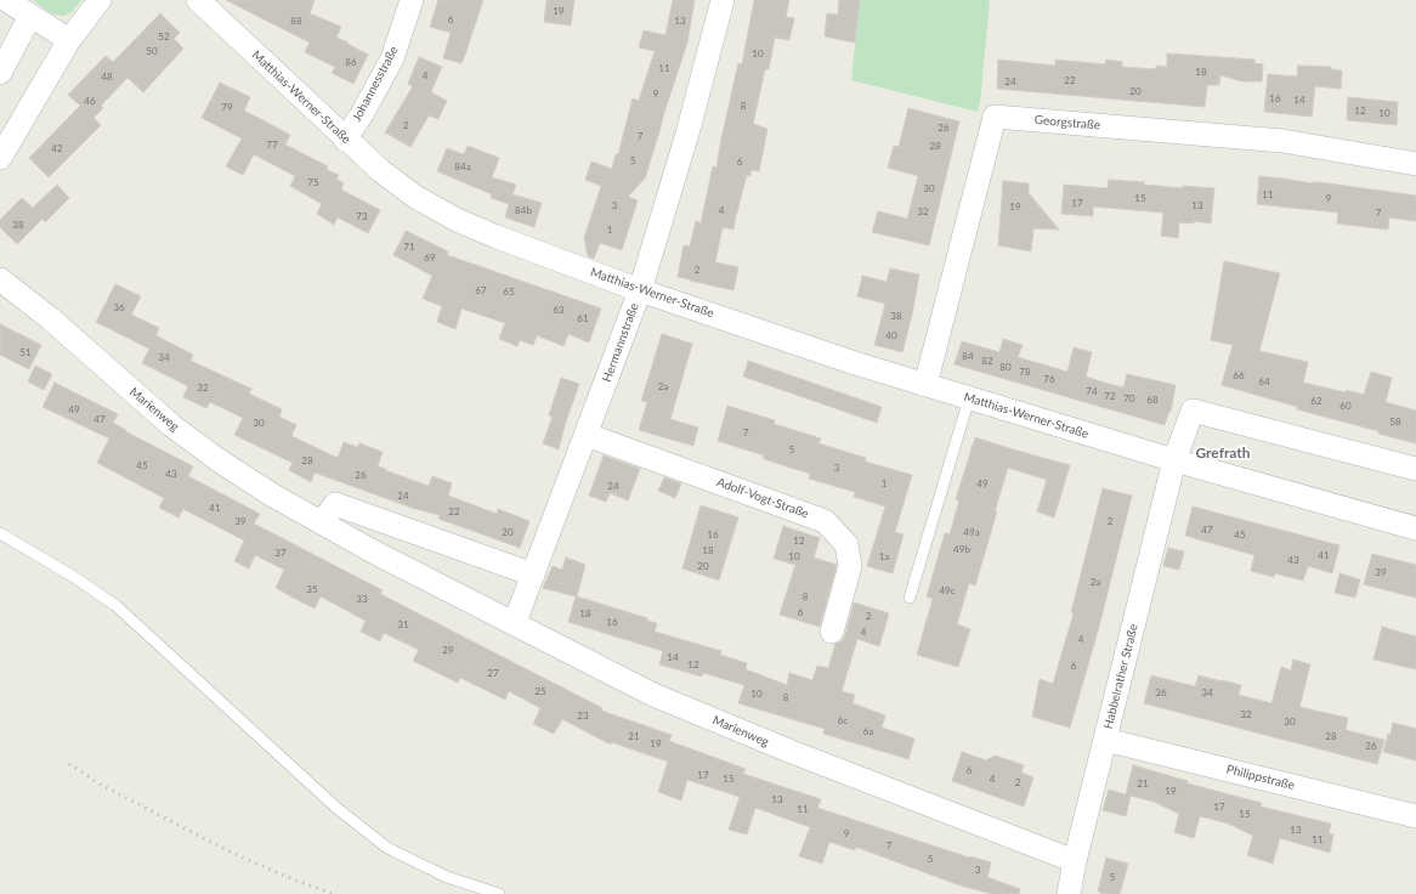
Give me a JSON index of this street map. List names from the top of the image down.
{
  "streets": {
    "street": [
      "Johannesstraße",
      "Matthias-Werner-Straße",
      "Georgstraße",
      "Hermannstraße",
      "Marienweg",
      "Adolf-Vogt-Straße",
      "Habbelrather Straße",
      "Philippstraße"
    ]
  },
  "crossings": [
    ["Johannesstraße", "Matthias-Werner-Straße"],
    ["Matthias-Werner-Straße", "Georgstraße"],
    ["Matthias-Werner-Straße", "Hermannstraße"],
    ["Matthias-Werner-Straße", "Habbelrather Straße"],
    ["Hermannstraße", "Marienweg"],
    ["Hermannstraße", "Adolf-Vogt-Straße"],
    ["Marienweg", "Habbelrather Straße"],
    ["Habbelrather Straße", "Philippstraße"]
  ],
  "districts": ["Grefrath"],
  "house_numbers": [
    "19",
    "6",
    "88",
    "13",
    "52",
    "50",
    "10",
    "86",
    "11",
    "18",
    "4",
    "48",
    "22",
    "24",
    "20",
    "9",
    "16",
    "14",
    "46",
    "8",
    "79",
    "12",
    "10",
    "2",
    "26",
    "7",
    "77",
    "28",
    "42",
    "5",
    "6",
    "84a",
    "75",
    "30",
    "11",
    "15",
    "9",
    "17",
    "3",
    "13",
    "19",
    "84b",
    "4",
    "32",
    "7",
    "73",
    "38",
    "1",
    "71",
    "69",
    "2",
    "67",
    "65",
    "36",
    "63",
    "38",
    "61",
    "40",
    "51",
    "84",
    "34",
    "82",
    "80",
    "78",
    "66",
    "76",
    "64",
    "2a",
    "32",
    "74",
    "72",
    "70",
    "68",
    "62",
    "60",
    "49",
    "47",
    "58",
    "30",
    "7",
    "5",
    "28",
    "45",
    "3",
    "43",
    "26",
    "1",
    "49",
    "24",
    "24",
    "41",
    "22",
    "39",
    "2",
    "47",
    "20",
    "49a",
    "16",
    "45",
    "12",
    "49b",
    "18",
    "37",
    "41",
    "10",
    "1a",
    "43",
    "20",
    "39",
    "2a",
    "35",
    "49c",
    "8",
    "33",
    "6",
    "18",
    "2",
    "16",
    "31",
    "4",
    "4",
    "29",
    "14",
    "12",
    "6",
    "27",
    "25",
    "36",
    "34",
    "10",
    "8",
    "32",
    "23",
    "6c",
    "30",
    "6a",
    "21",
    "28",
    "19",
    "26",
    "6",
    "17",
    "15",
    "4",
    "2",
    "21",
    "19",
    "13",
    "17",
    "11",
    "15",
    "13",
    "9",
    "11",
    "7",
    "5",
    "3",
    "5"
  ]
}
